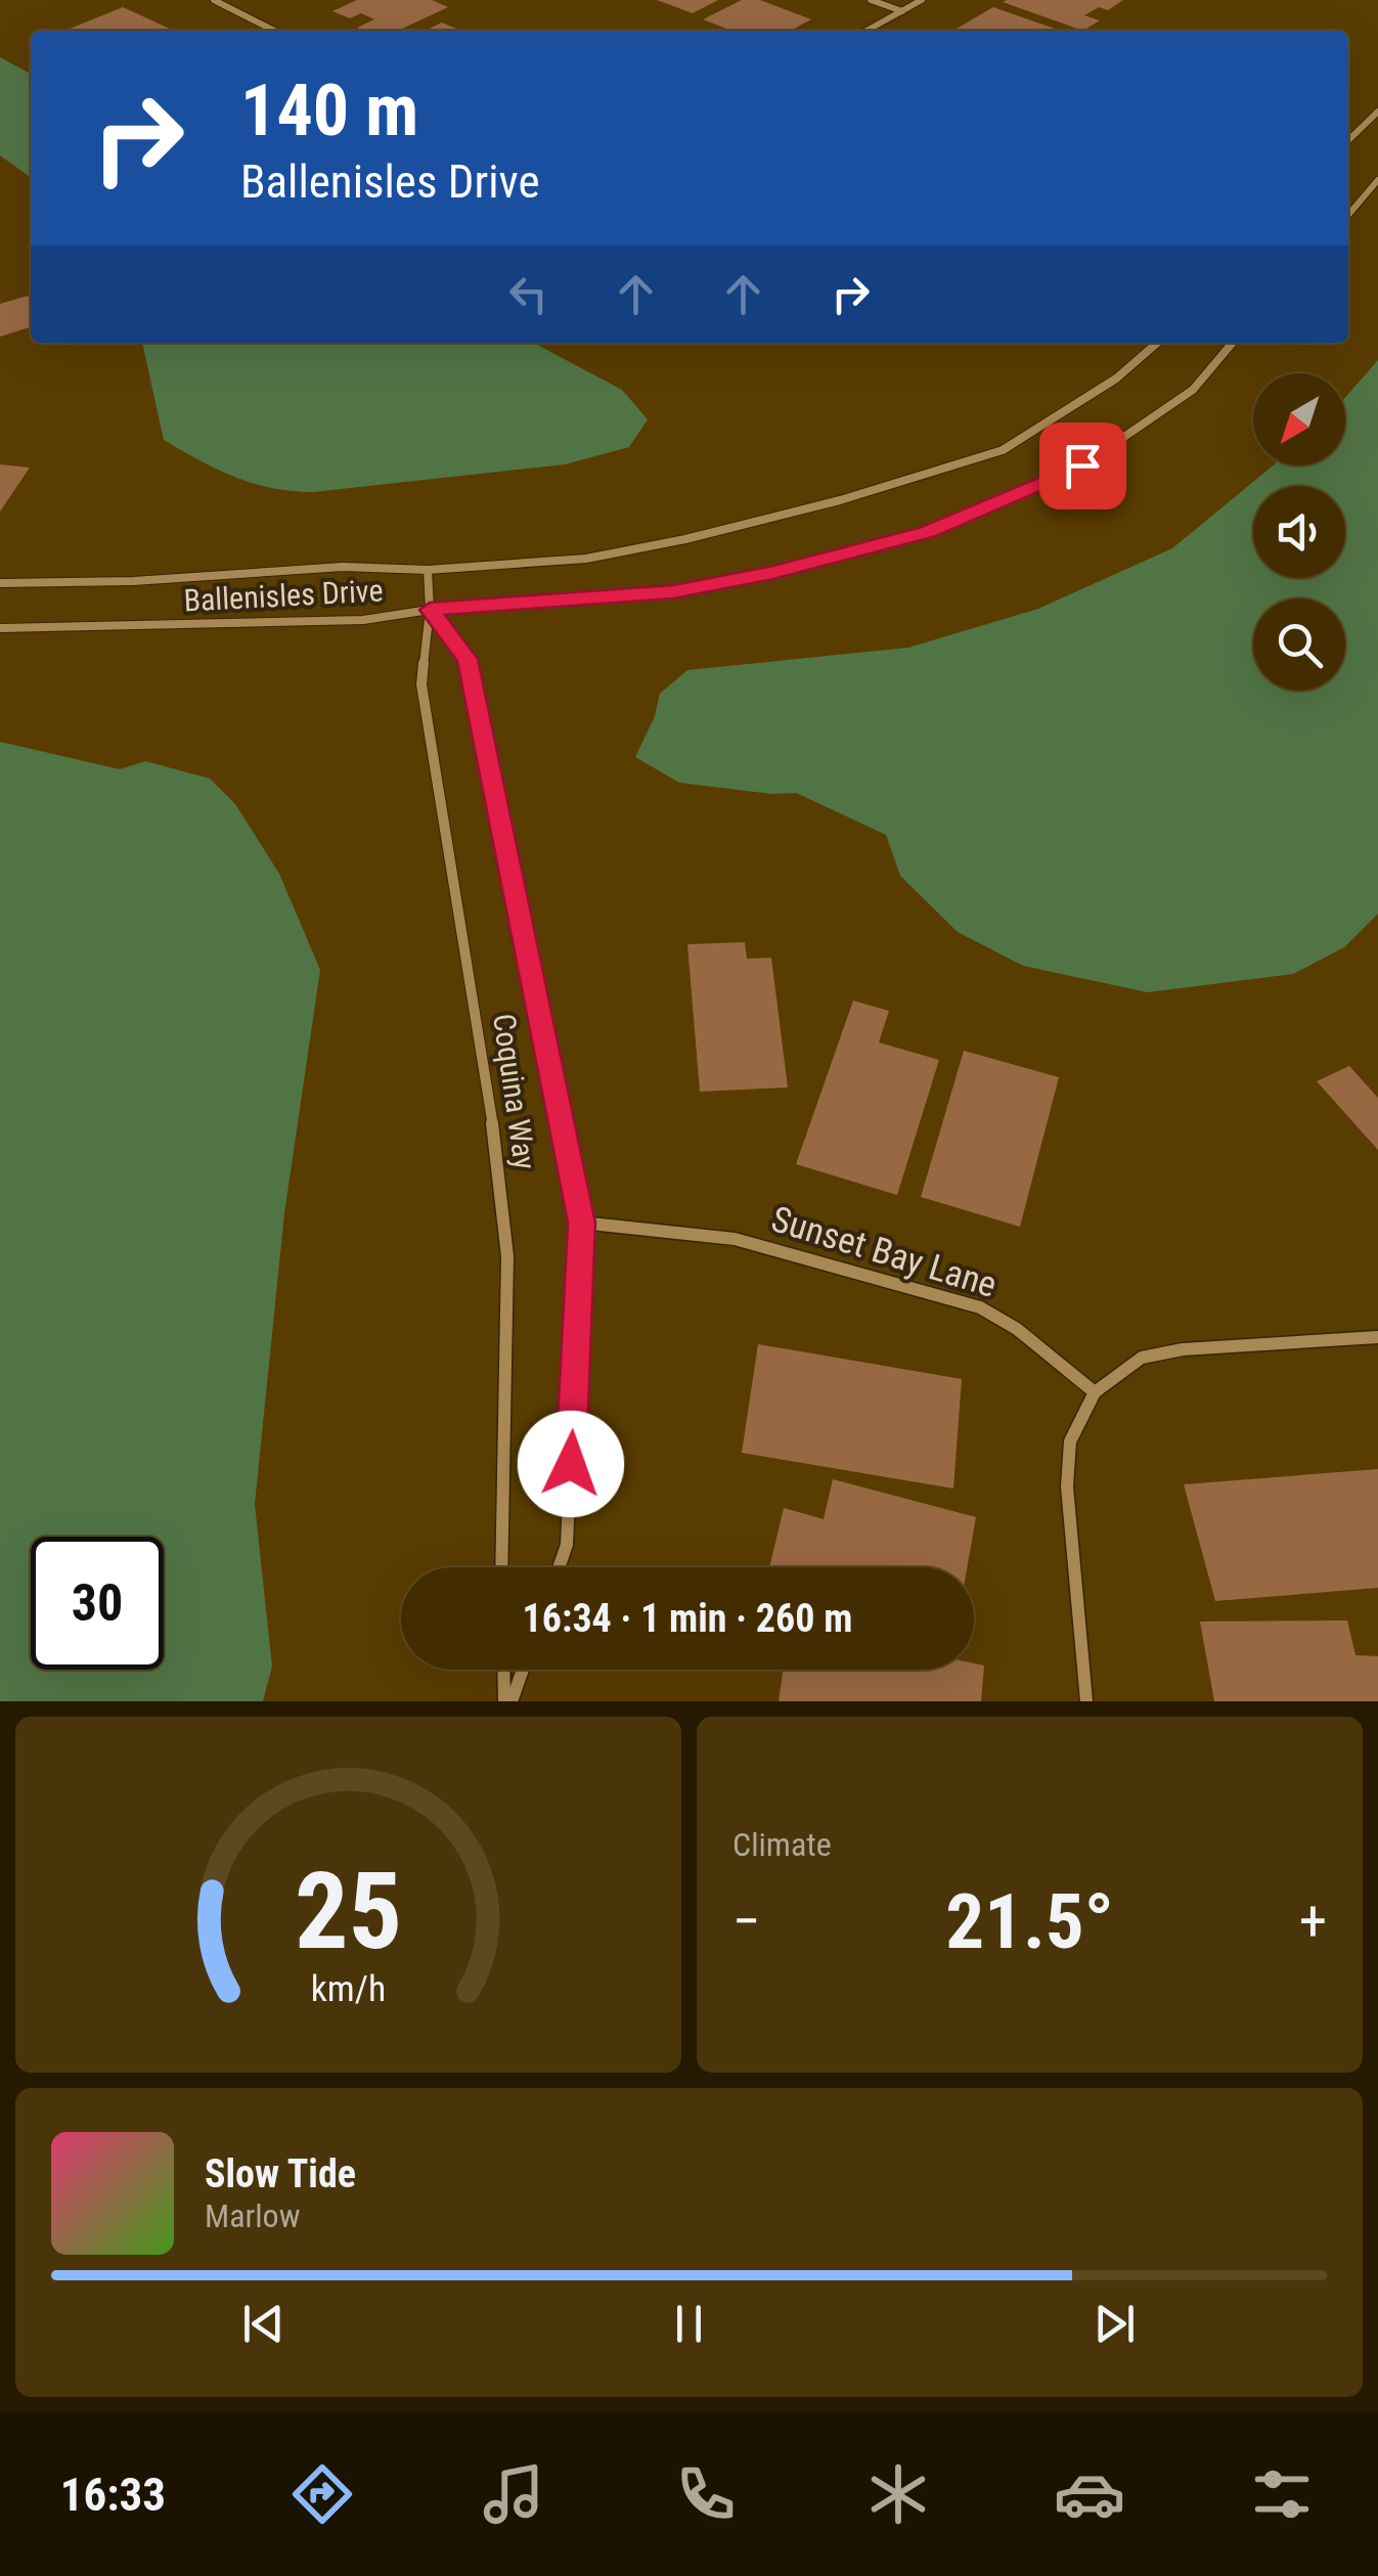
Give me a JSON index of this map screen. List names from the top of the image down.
{
  "streets": {
    "street": ["Ballenisles Drive", "Coquina Way", "Sunset Bay Lane"]
  },
  "crossings": [
    ["Ballenisles Drive", "Coquina Way"],
    ["Coquina Way", "Sunset Bay Lane"]
  ],
  "north": "bottom left",
  "page": {
    "turn": ["140 m", "Ballenisles Drive"],
    "limit": "30",
    "trip": "16:34 · 1 min · 260 m",
    "tile": "Climate",
    "heat": ["−", "21.5°", "+"],
    "song": ["Slow Tide", "Marlow"],
    "tabs": "16:33",
    "gauge": ["25", "km/h"]
  }
}
